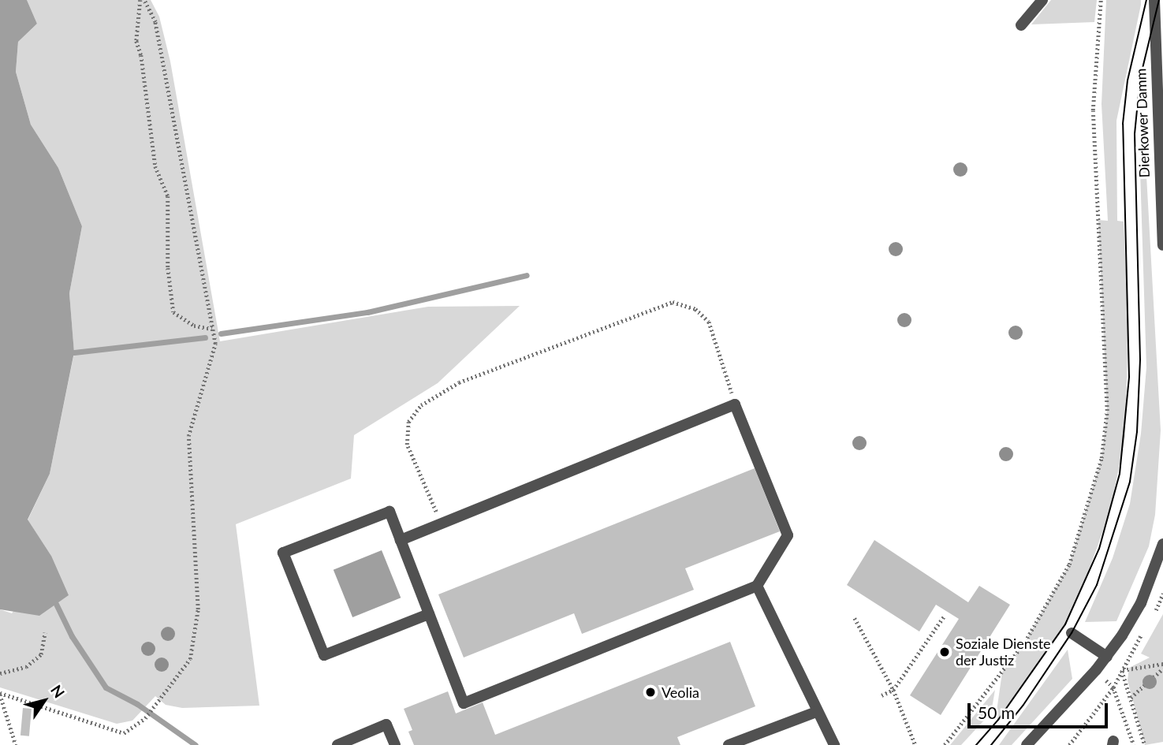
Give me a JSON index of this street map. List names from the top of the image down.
{
  "streets": {
    "street": ["Dierkower Damm"]
  },
  "places": ["Soziale Dienste der Justiz", "Veolia"],
  "scale_bar": "50 m",
  "north": "top right"
}
